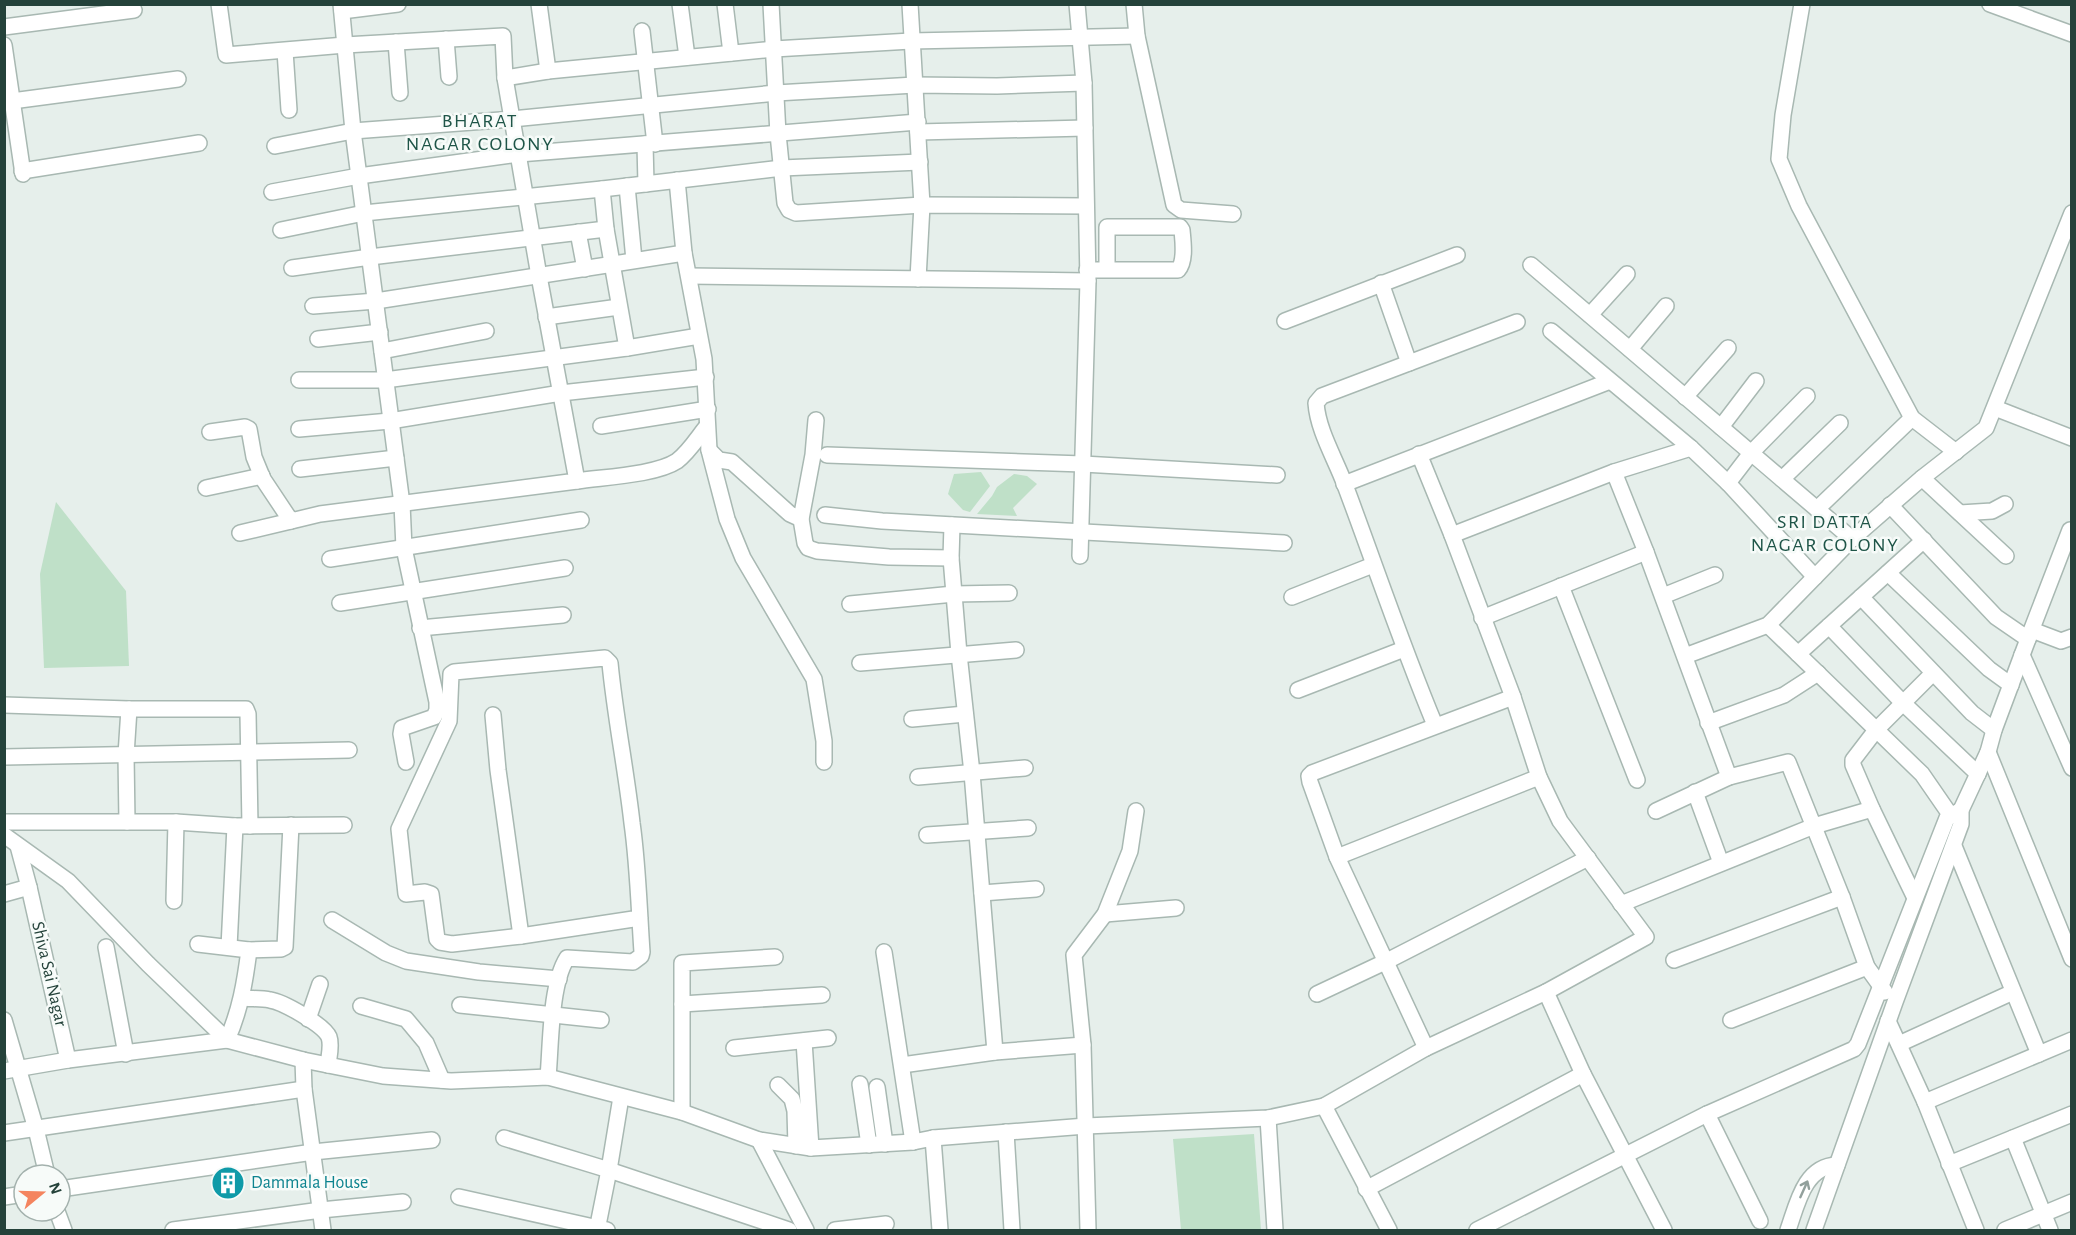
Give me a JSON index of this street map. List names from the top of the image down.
{
  "streets": {
    "street": ["Shiva Sai Nagar"]
  },
  "districts": ["BHARAT NAGAR COLONY", "SRI DATTA NAGAR COLONY"],
  "places": {
    "building": ["Dammala House"]
  },
  "north": "right"
}
